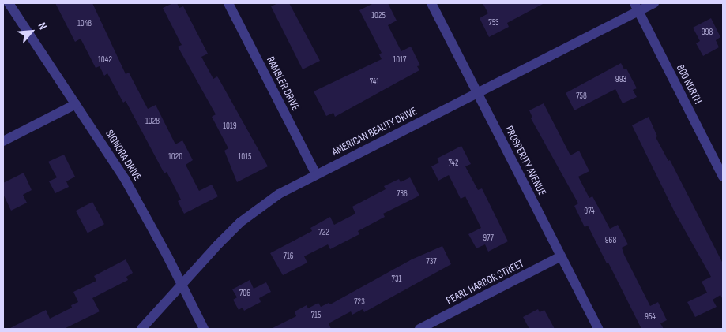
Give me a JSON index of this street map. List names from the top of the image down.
{
  "streets": {
    "street": [
      "RAMBLER DRIVE",
      "800 NORTH",
      "AMERICAN BEAUTY DRIVE",
      "SIGNORA DRIVE",
      "PROSPERITY AVENUE",
      "PEARL HARBOR STREET"
    ]
  },
  "crossings": [
    ["RAMBLER DRIVE", "AMERICAN BEAUTY DRIVE"],
    ["800 NORTH", "AMERICAN BEAUTY DRIVE"],
    ["AMERICAN BEAUTY DRIVE", "SIGNORA DRIVE"],
    ["AMERICAN BEAUTY DRIVE", "PROSPERITY AVENUE"],
    ["PROSPERITY AVENUE", "PEARL HARBOR STREET"]
  ],
  "house_numbers": [
    "1025",
    "753",
    "1048",
    "998",
    "1042",
    "1017",
    "993",
    "741",
    "758",
    "1028",
    "1019",
    "1020",
    "1015",
    "742",
    "736",
    "974",
    "722",
    "977",
    "968",
    "716",
    "737",
    "731",
    "706",
    "723",
    "715",
    "954"
  ],
  "north": "top right"
}
